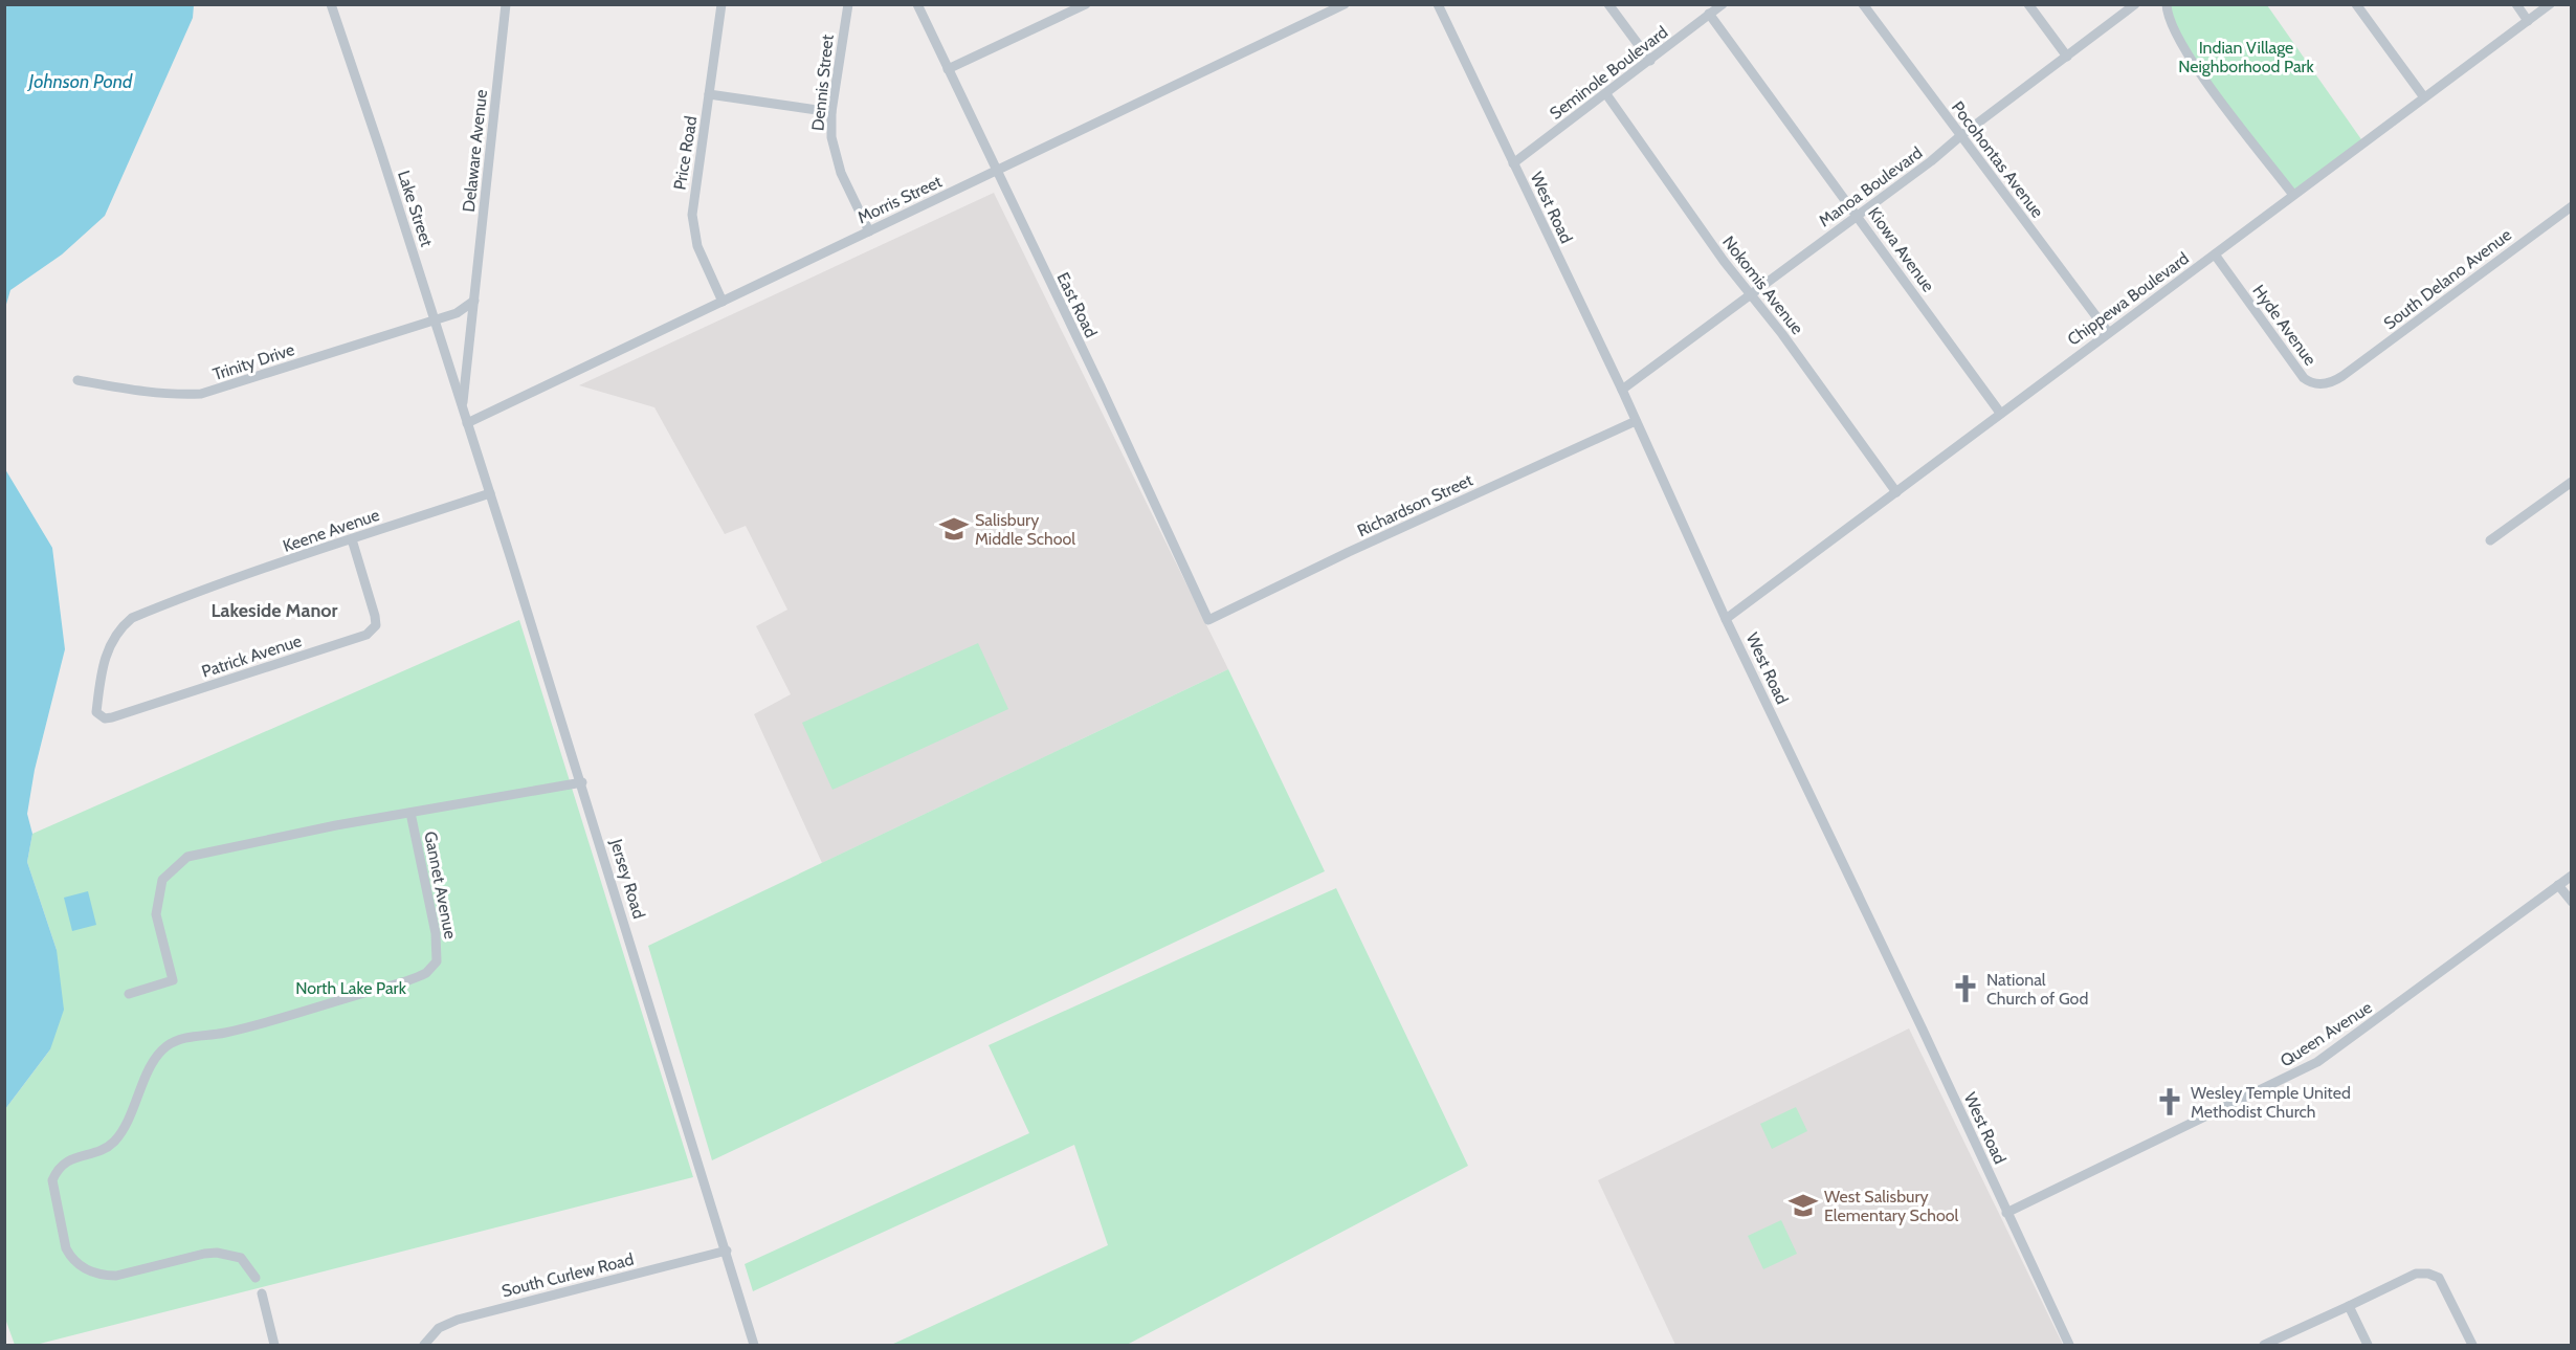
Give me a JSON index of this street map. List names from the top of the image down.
{
  "streets": {
    "street": [
      "Seminole Boulevard",
      "Dennis Street",
      "Delaware Avenue",
      "Price Road",
      "Pocohontas Avenue",
      "Manoa Boulevard",
      "Morris Street",
      "West Road",
      "Lake Street",
      "Kiowa Avenue",
      "South Delano Avenue",
      "Nokomis Avenue",
      "Chippewa Boulevard",
      "East Road",
      "Hyde Avenue",
      "Trinity Drive",
      "Richardson Street",
      "Keene Avenue",
      "Patrick Avenue",
      "Jersey Road",
      "Gannet Avenue",
      "Queen Avenue",
      "South Curlew Road"
    ]
  },
  "crossings": [
    ["Seminole Boulevard", "West Road"],
    ["Seminole Boulevard", "Kiowa Avenue"],
    ["Seminole Boulevard", "Nokomis Avenue"],
    ["Dennis Street", "Morris Street"],
    ["Delaware Avenue", "Lake Street"],
    ["Price Road", "Morris Street"],
    ["Pocohontas Avenue", "Manoa Boulevard"],
    ["Pocohontas Avenue", "Chippewa Boulevard"],
    ["Manoa Boulevard", "West Road"],
    ["Manoa Boulevard", "Kiowa Avenue"],
    ["Manoa Boulevard", "Nokomis Avenue"],
    ["Morris Street", "Lake Street"],
    ["Morris Street", "East Road"],
    ["Morris Street", "Jersey Road"],
    ["West Road", "Chippewa Boulevard"],
    ["West Road", "Richardson Street"],
    ["West Road", "Queen Avenue"],
    ["Lake Street", "Trinity Drive"],
    ["Lake Street", "Jersey Road"],
    ["Kiowa Avenue", "Chippewa Boulevard"],
    ["South Delano Avenue", "Hyde Avenue"],
    ["Nokomis Avenue", "Chippewa Boulevard"],
    ["Chippewa Boulevard", "Hyde Avenue"],
    ["East Road", "Richardson Street"],
    ["Keene Avenue", "Patrick Avenue"],
    ["Keene Avenue", "Jersey Road"],
    ["Jersey Road", "South Curlew Road"]
  ],
  "districts": ["Lakeside Manor"],
  "water": ["Johnson Pond"],
  "parks": ["Indian Village Neighborhood Park", "North Lake Park"],
  "places": {
    "school or university": ["Salisbury Middle School", "West Salisbury Elementary School"],
    "church": ["National Church of God", "Wesley Temple United Methodist Church"]
  }
}
